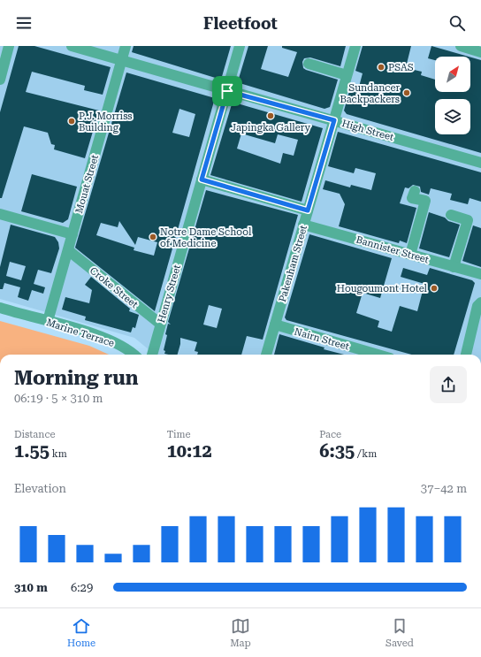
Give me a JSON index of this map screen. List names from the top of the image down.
{
  "streets": {
    "street": [
      "High Street",
      "Mouat Street",
      "Bannister Street",
      "Pakenham Street",
      "Croke Street",
      "Henry Street",
      "Marine Terrace",
      "Nairn Street"
    ]
  },
  "crossings": [
    ["High Street", "Mouat Street"],
    ["High Street", "Pakenham Street"],
    ["High Street", "Henry Street"],
    ["Mouat Street", "Croke Street"],
    ["Mouat Street", "Marine Terrace"],
    ["Bannister Street", "Pakenham Street"],
    ["Pakenham Street", "Nairn Street"],
    ["Croke Street", "Henry Street"]
  ],
  "places": [
    "PSAS",
    "Sundancer Backpackers",
    "Japingka Gallery",
    "P.J. Morriss Building",
    "Notre Dame School of Medicine",
    "Hougoumont Hotel"
  ],
  "north": "top right",
  "page": {
    "header": "Fleetfoot",
    "heading": ["Morning run", "06:19 · 5 × 310 m"],
    "stats": [
      ["Distance", "1.55 km"],
      ["Time", "10:12"],
      ["Pace", "6:35 /km"]
    ],
    "chart": ["Elevation", "37–42 m"],
    "list": [
      {
        "name": "310 m",
        "note": "6:29"
      }
    ],
    "tabs": ["Home", "Map", "Saved"]
  }
}
